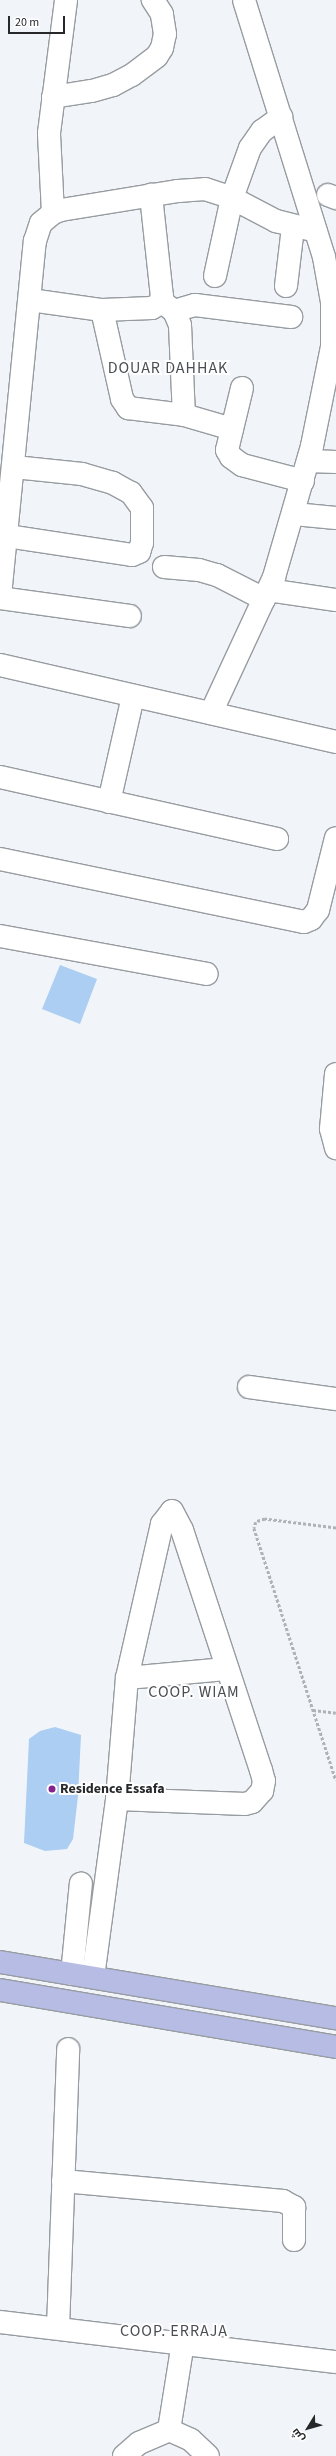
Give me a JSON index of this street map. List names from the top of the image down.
{
  "districts": ["DOUAR DAHHAK", "COOP. WIAM", "COOP. ERRAJA"],
  "places": ["Residence Essafa"],
  "scale_bar": "20 m",
  "north": "bottom left"
}
